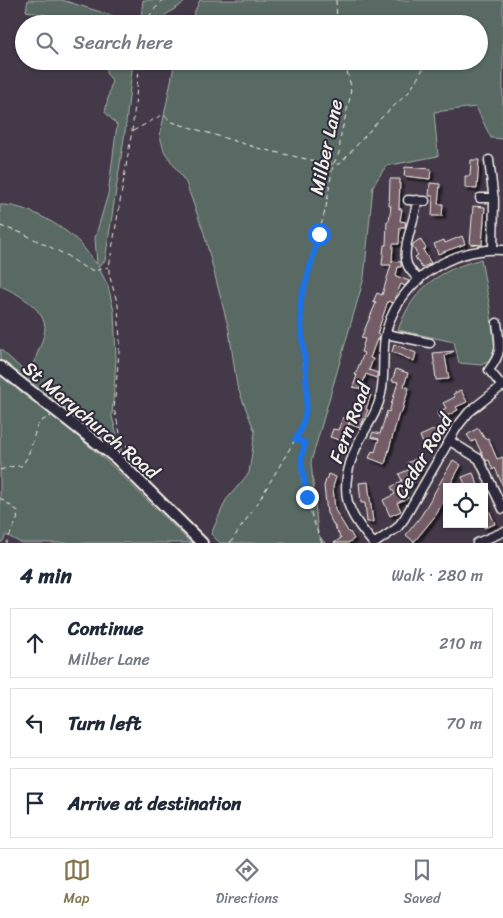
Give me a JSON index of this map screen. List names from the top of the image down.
{
  "streets": {
    "street": ["St Marychurch Road", "Fern Road", "Cedar Road"],
    "path": ["Milber Lane"]
  },
  "crossings": [
    ["Fern Road", "Cedar Road"]
  ],
  "page": {
    "search": "Search here",
    "heading": ["4 min", "Walk · 280 m"],
    "list": [
      ["Continue", "Milber Lane", "210 m"],
      ["Turn left", "70 m"],
      "Arrive at destination"
    ],
    "nav": ["Map", "Directions", "Saved"]
  }
}
